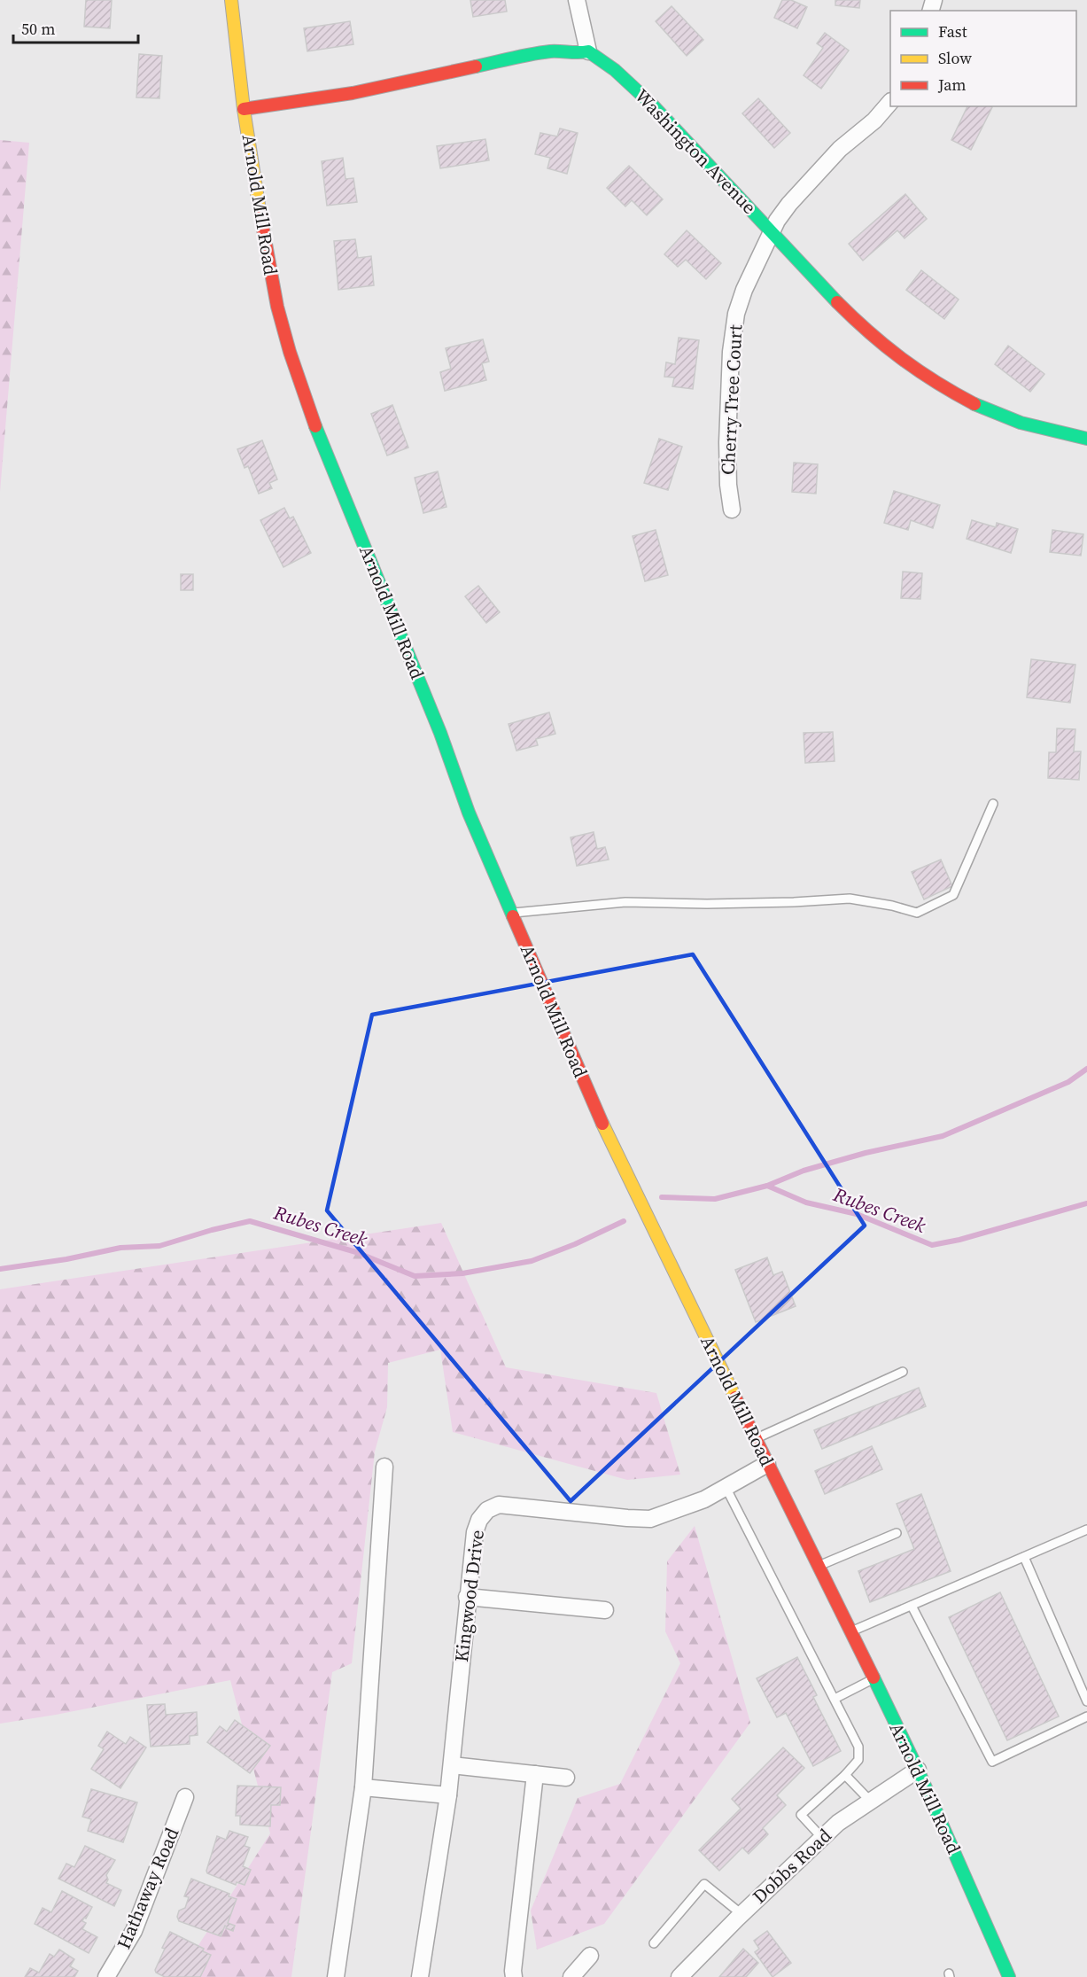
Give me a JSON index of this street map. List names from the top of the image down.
{
  "streets": {
    "main road": ["Washington Avenue", "Arnold Mill Road"],
    "street": [
      "Cherry Tree Court",
      "Kingwood Drive",
      "Dobbs Road",
      "Hathaway Road"
    ]
  },
  "crossings": [
    ["Washington Avenue", "Cherry Tree Court"],
    ["Arnold Mill Road", "Kingwood Drive"],
    ["Arnold Mill Road", "Dobbs Road"]
  ],
  "water": ["Rubes Creek"],
  "legend": ["Fast", "Slow", "Jam"],
  "scale_bar": "50 m"
}
